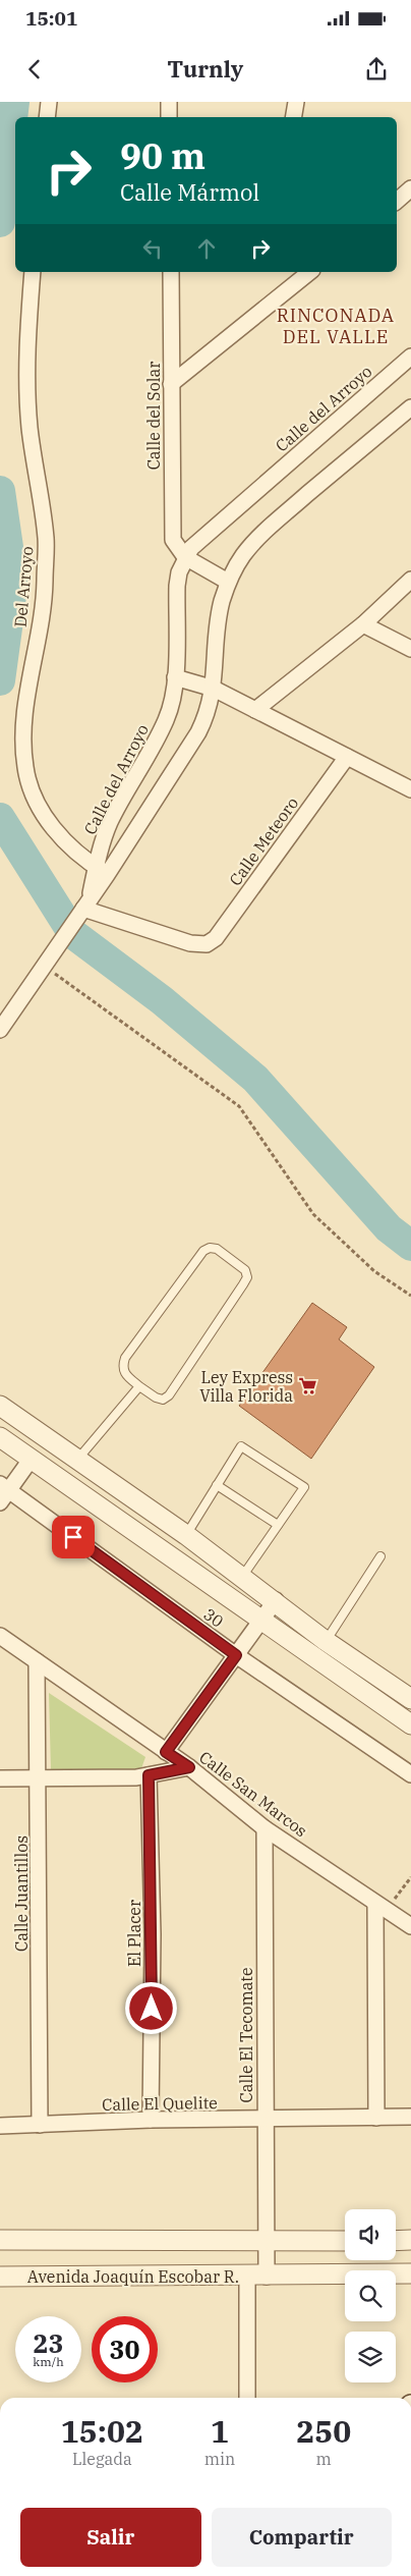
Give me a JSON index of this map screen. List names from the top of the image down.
{
  "streets": {
    "street": [
      "Calle del Arroyo",
      "Calle del Solar",
      "Del Arroyo",
      "Calle Meteoro",
      "30",
      "Calle San Marcos",
      "Calle Juantillos",
      "El Placer",
      "Calle El Tecomate",
      "Calle El Quelite",
      "Avenida Joaquín Escobar R."
    ]
  },
  "crossings": [
    ["Calle del Arroyo", "Calle del Solar"],
    ["Calle del Arroyo", "Del Arroyo"],
    ["Calle del Arroyo", "Calle Meteoro"],
    ["Calle San Marcos", "Calle Juantillos"],
    ["Calle San Marcos", "Calle El Tecomate"],
    ["Calle Juantillos", "Calle El Quelite"],
    ["El Placer", "Calle El Quelite"],
    ["Calle El Tecomate", "Calle El Quelite"],
    ["Calle El Tecomate", "Avenida Joaquín Escobar R."]
  ],
  "districts": ["RINCONADA DEL VALLE"],
  "places": {
    "supermarket": ["Ley Express Villa Florida"]
  },
  "page": {
    "status": "15:01",
    "header": "Turnly",
    "turn": ["90 m", "Calle Mármol"],
    "speed": "23 km/h",
    "limit": "30",
    "eta": [
      "15:02",
      "Llegada",
      "1",
      "min",
      "250",
      "m"
    ],
    "buttons": ["Salir", "Compartir"]
  }
}
